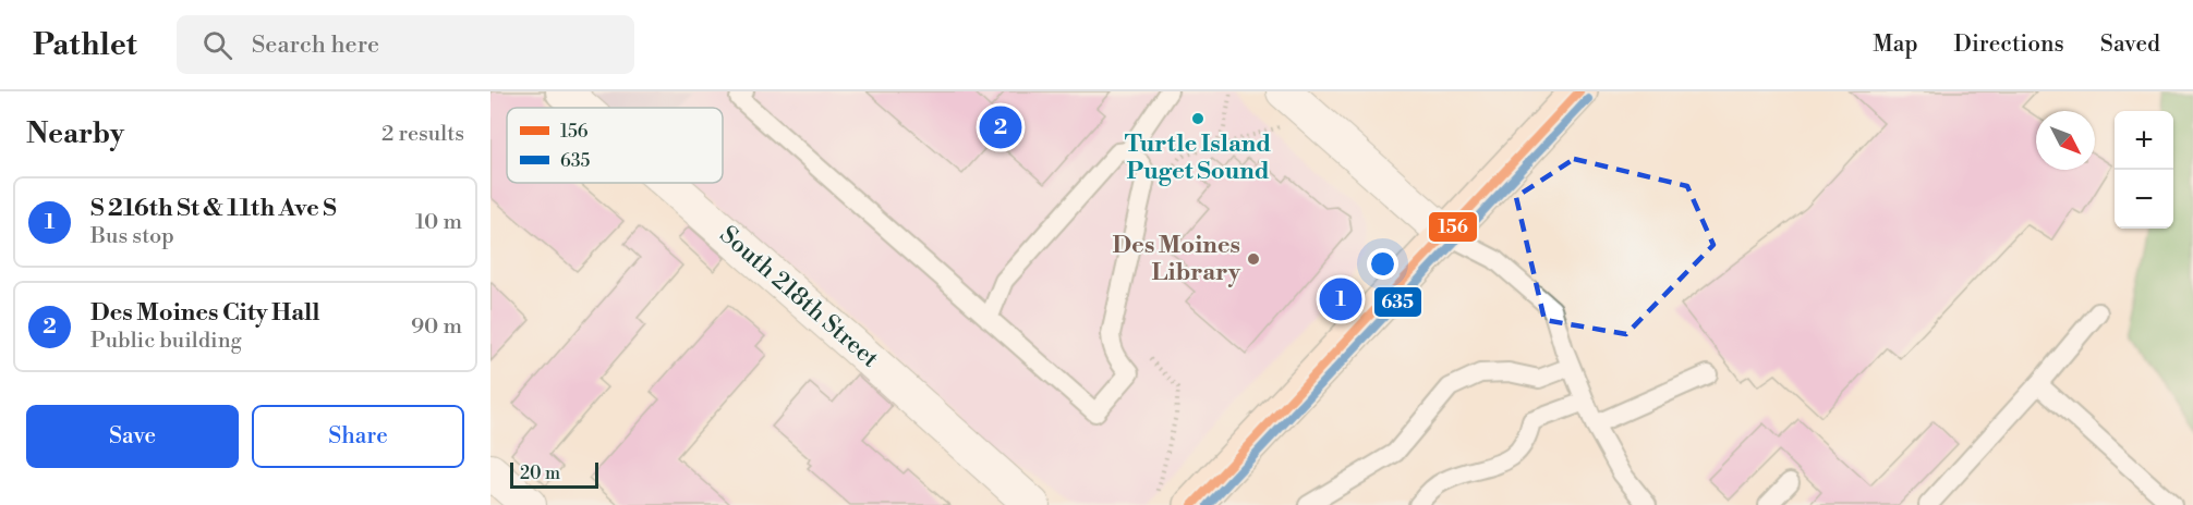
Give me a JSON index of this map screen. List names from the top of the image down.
{
  "streets": {
    "street": ["South 218th Street"]
  },
  "places": ["Turtle Island Puget Sound", "Des Moines Library"],
  "lines": ["transit line 156", "transit line 635"],
  "legend": ["156", "635"],
  "scale_bar": "20 m",
  "north": "bottom right",
  "page": {
    "header": "Pathlet",
    "search": "Search here",
    "nav": ["Map", "Directions", "Saved"],
    "heading": ["Nearby", "2 results"],
    "pins": ["2", "1"],
    "map_buttons": ["+", "−"],
    "list": [
      {
        "mark": "1",
        "name": "S 216th St & 11th Ave S",
        "note": "Bus stop",
        "value": "10 m"
      },
      {
        "mark": "2",
        "name": "Des Moines City Hall",
        "note": "Public building",
        "value": "90 m"
      }
    ],
    "buttons": ["Save", "Share"],
    "scale": "20 m"
  }
}
